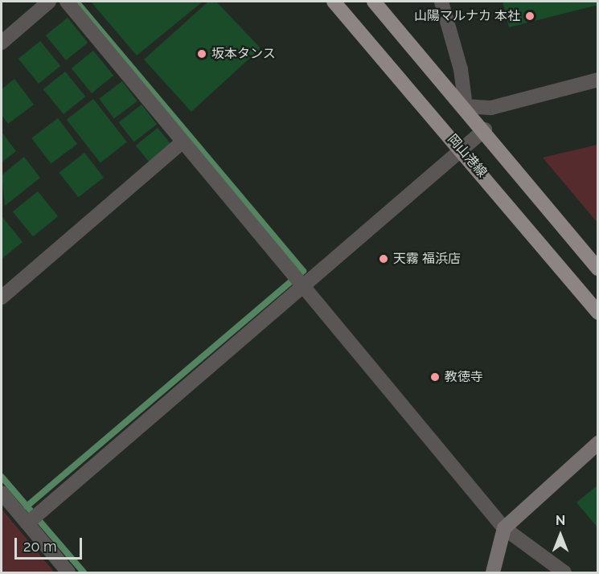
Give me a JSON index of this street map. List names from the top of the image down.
{
  "streets": {
    "main road": ["岡山港線"]
  },
  "places": [
    "山陽マルナカ 本社",
    "坂本タンス",
    "天霧 福浜店",
    "教徳寺"
  ],
  "scale_bar": "20 m",
  "north": "top"
}
